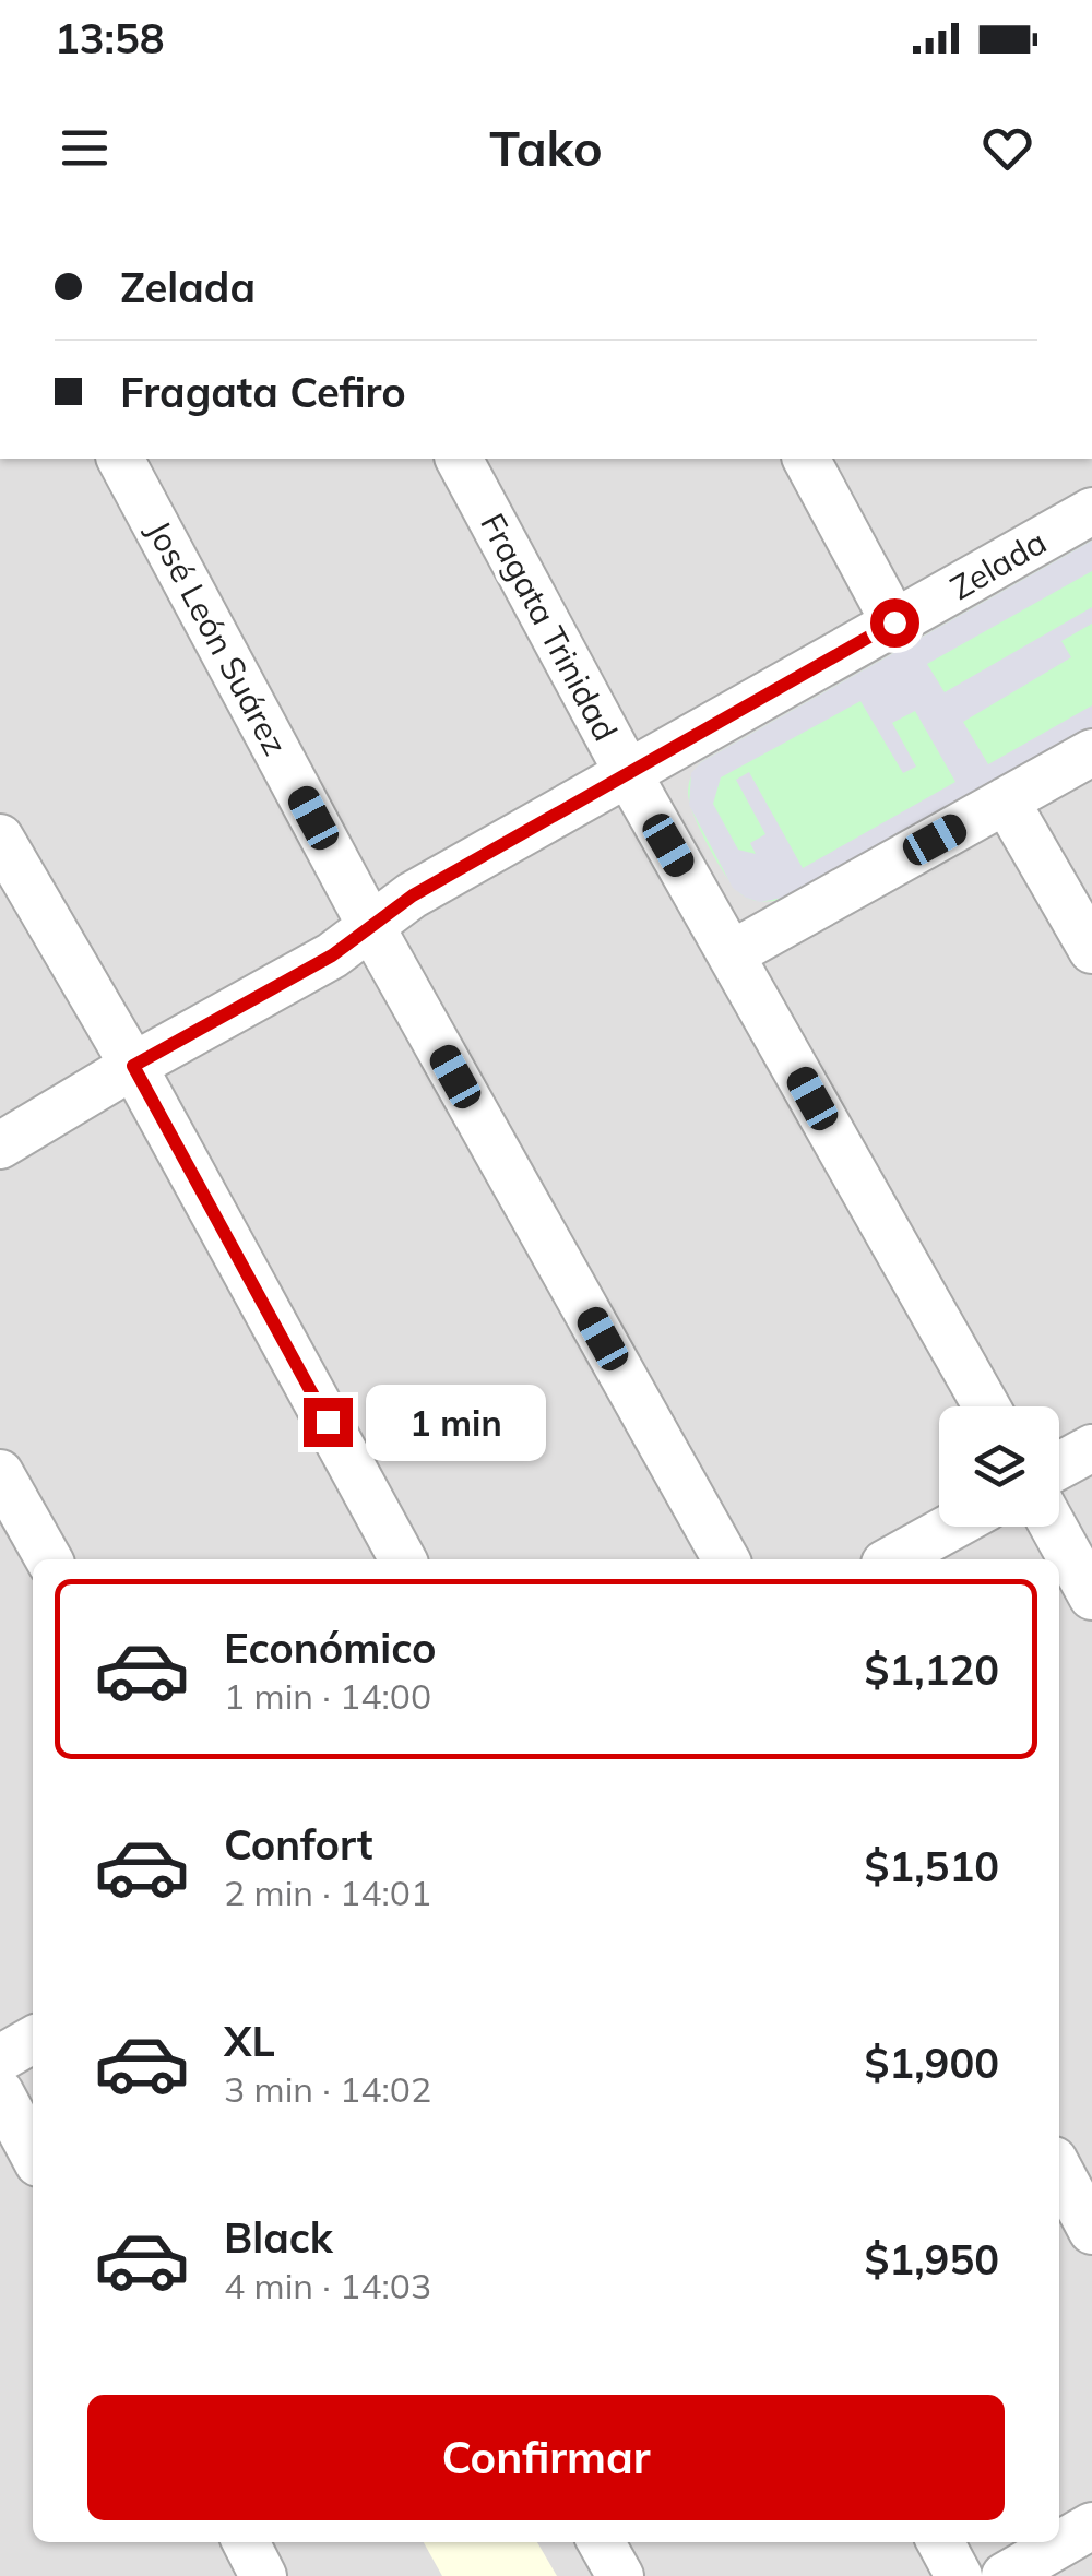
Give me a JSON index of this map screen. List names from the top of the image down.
{
  "streets": {
    "street": ["Zelada", "Fragata Trinidad", "José León Suárez"]
  },
  "crossings": [
    ["Zelada", "Fragata Trinidad"],
    ["Zelada", "José León Suárez"]
  ],
  "page": {
    "status": "13:58",
    "header": "Tako",
    "banner": ["Zelada", "Fragata Cefiro"],
    "bubble": "1 min",
    "list": [
      {
        "name": "Económico",
        "note": "1 min · 14:00",
        "value": "$1,120"
      },
      {
        "name": "Confort",
        "note": "2 min · 14:01",
        "value": "$1,510"
      },
      {
        "name": "XL",
        "note": "3 min · 14:02",
        "value": "$1,900"
      },
      {
        "name": "Black",
        "note": "4 min · 14:03",
        "value": "$1,950"
      }
    ],
    "buttons": "Confirmar"
  }
}
